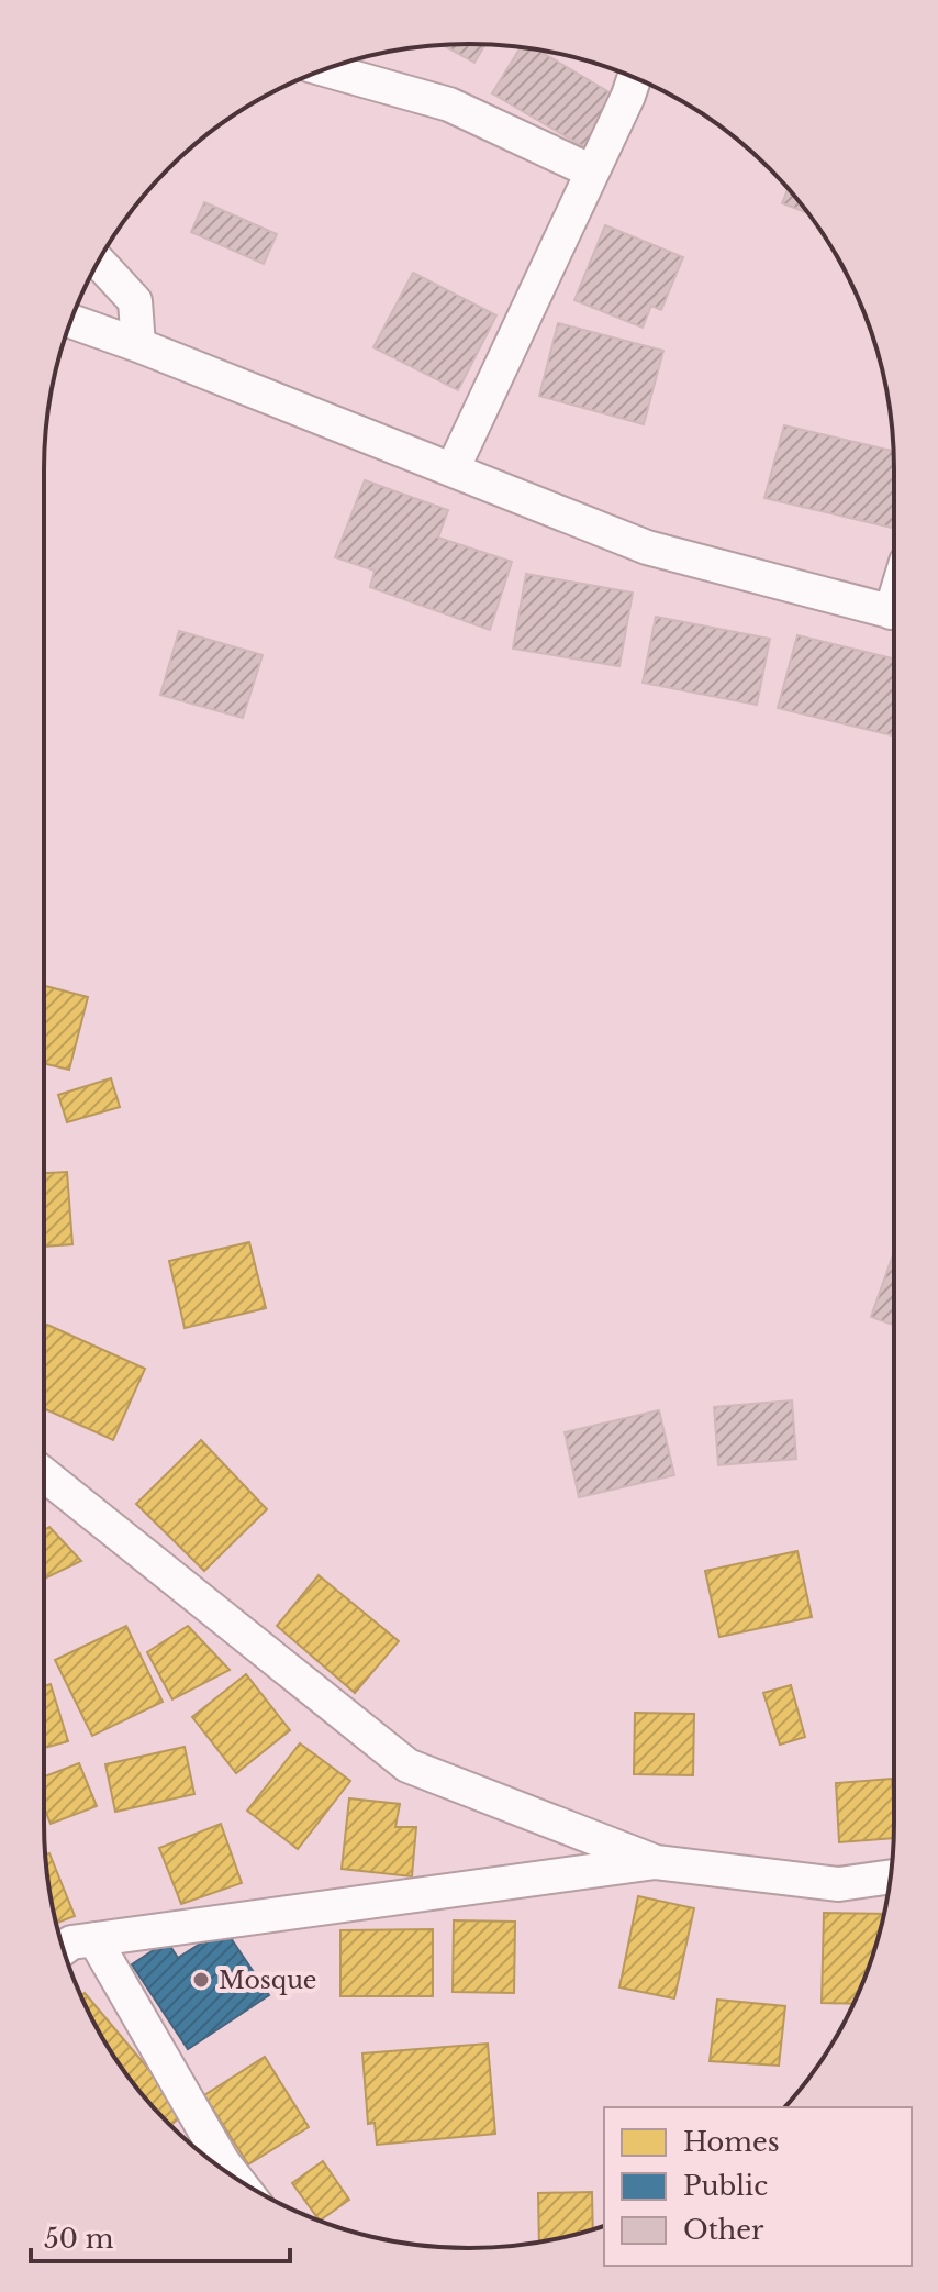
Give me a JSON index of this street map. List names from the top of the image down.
{
  "places": ["Mosque"],
  "legend": ["Homes", "Public", "Other"],
  "scale_bar": "50 m"
}
